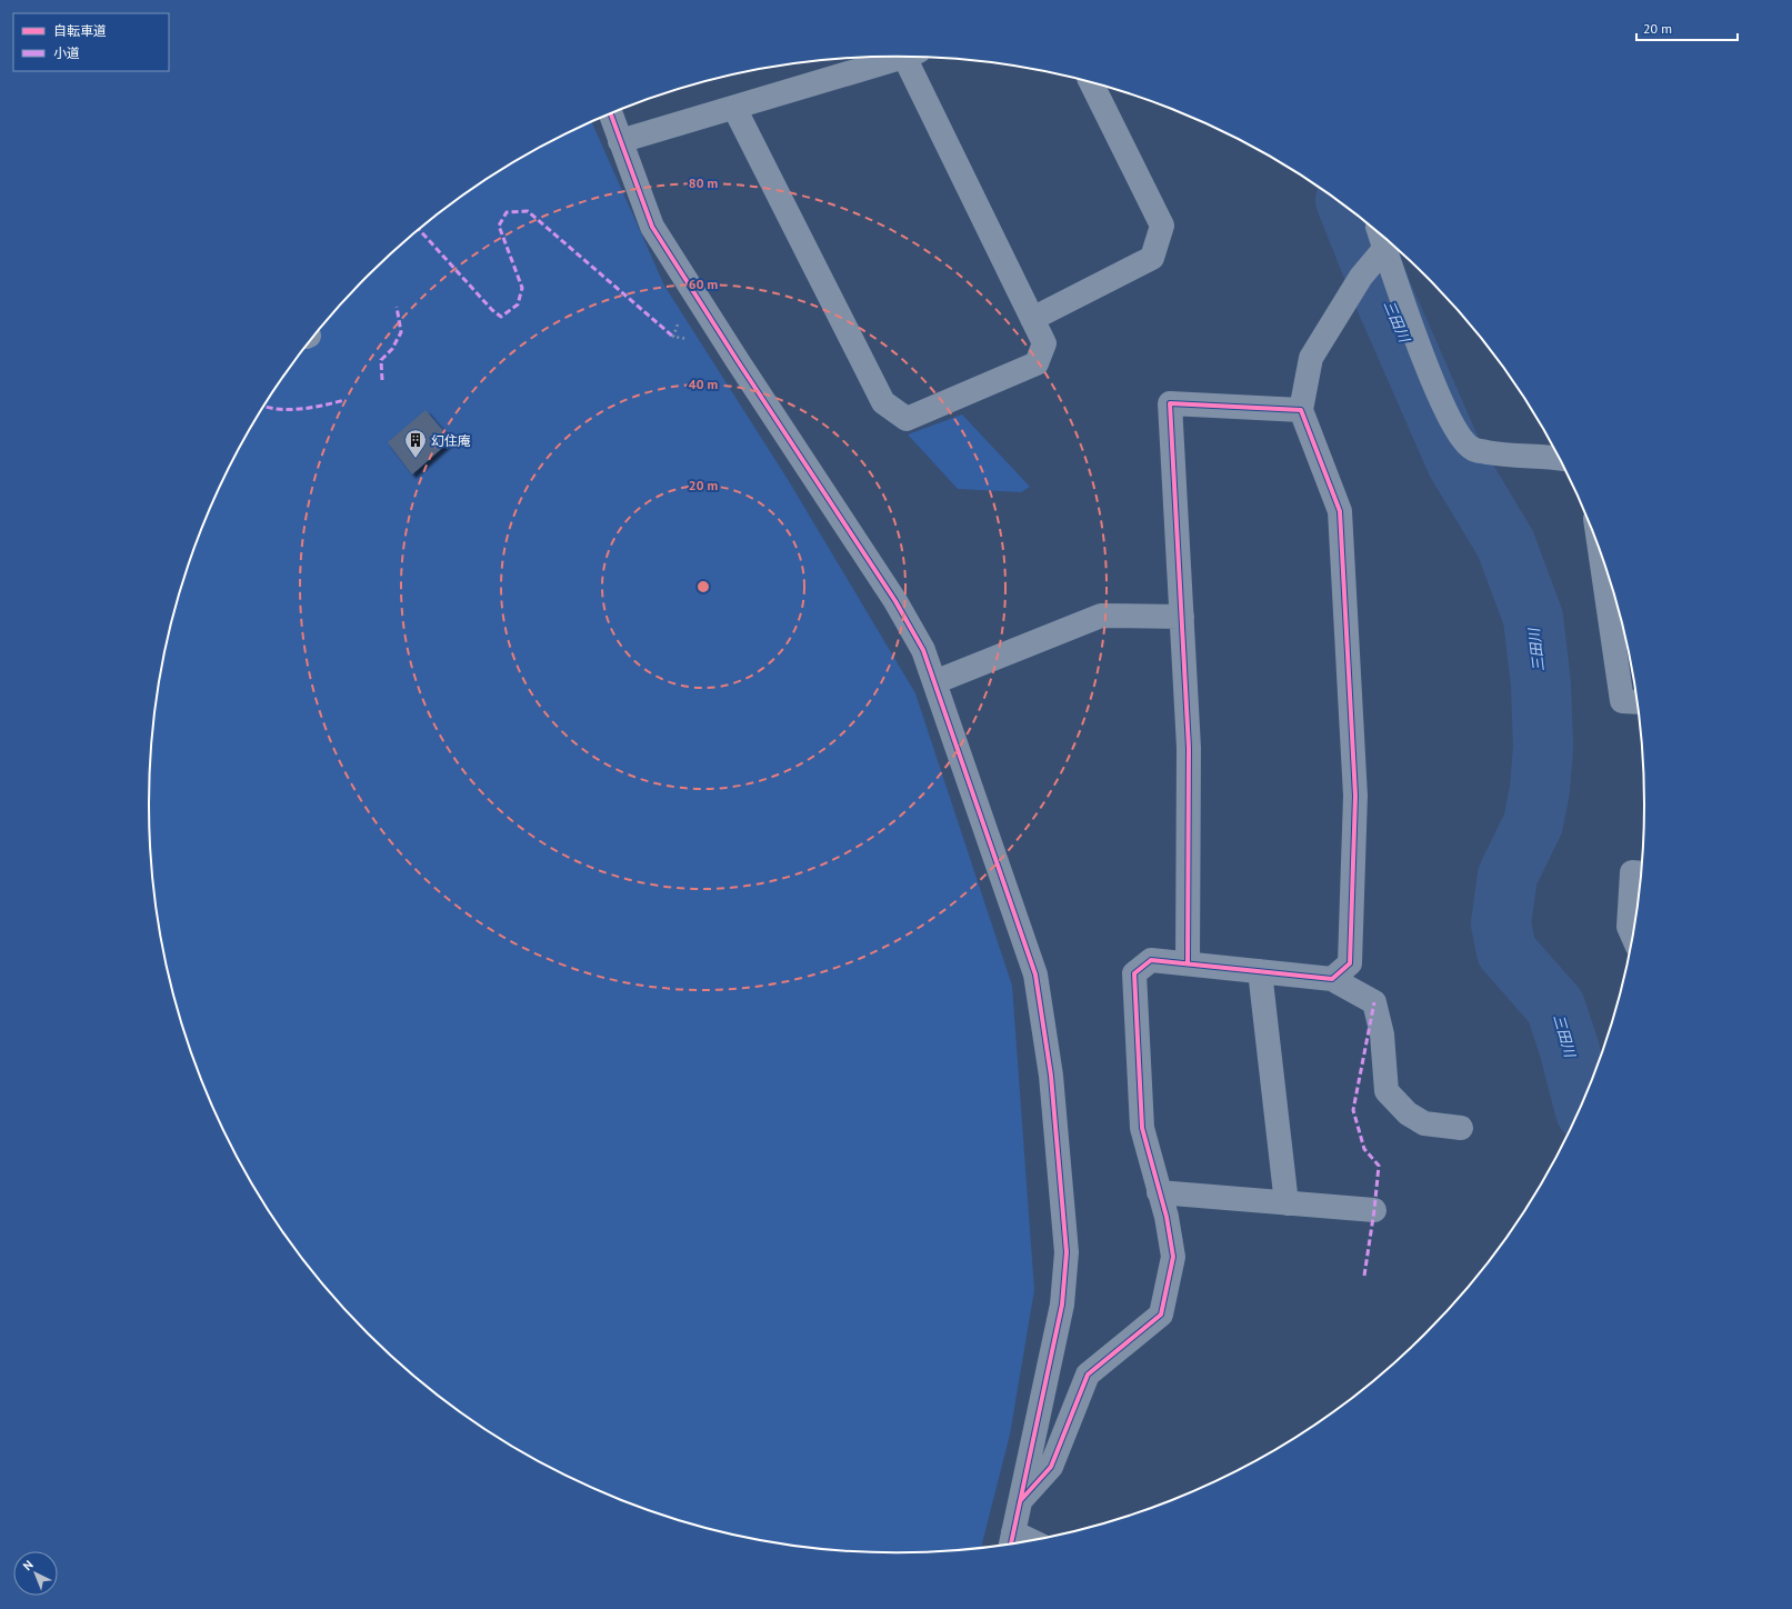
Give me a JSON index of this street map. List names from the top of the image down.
{
  "water": ["三田川"],
  "places": {
    "building": ["幻住庵"]
  },
  "legend": ["自転車道", "小道"],
  "scale_bar": "20 m",
  "north": "top left",
  "rings": [
    "80 m",
    "60 m",
    "40 m",
    "20 m"
  ]
}
